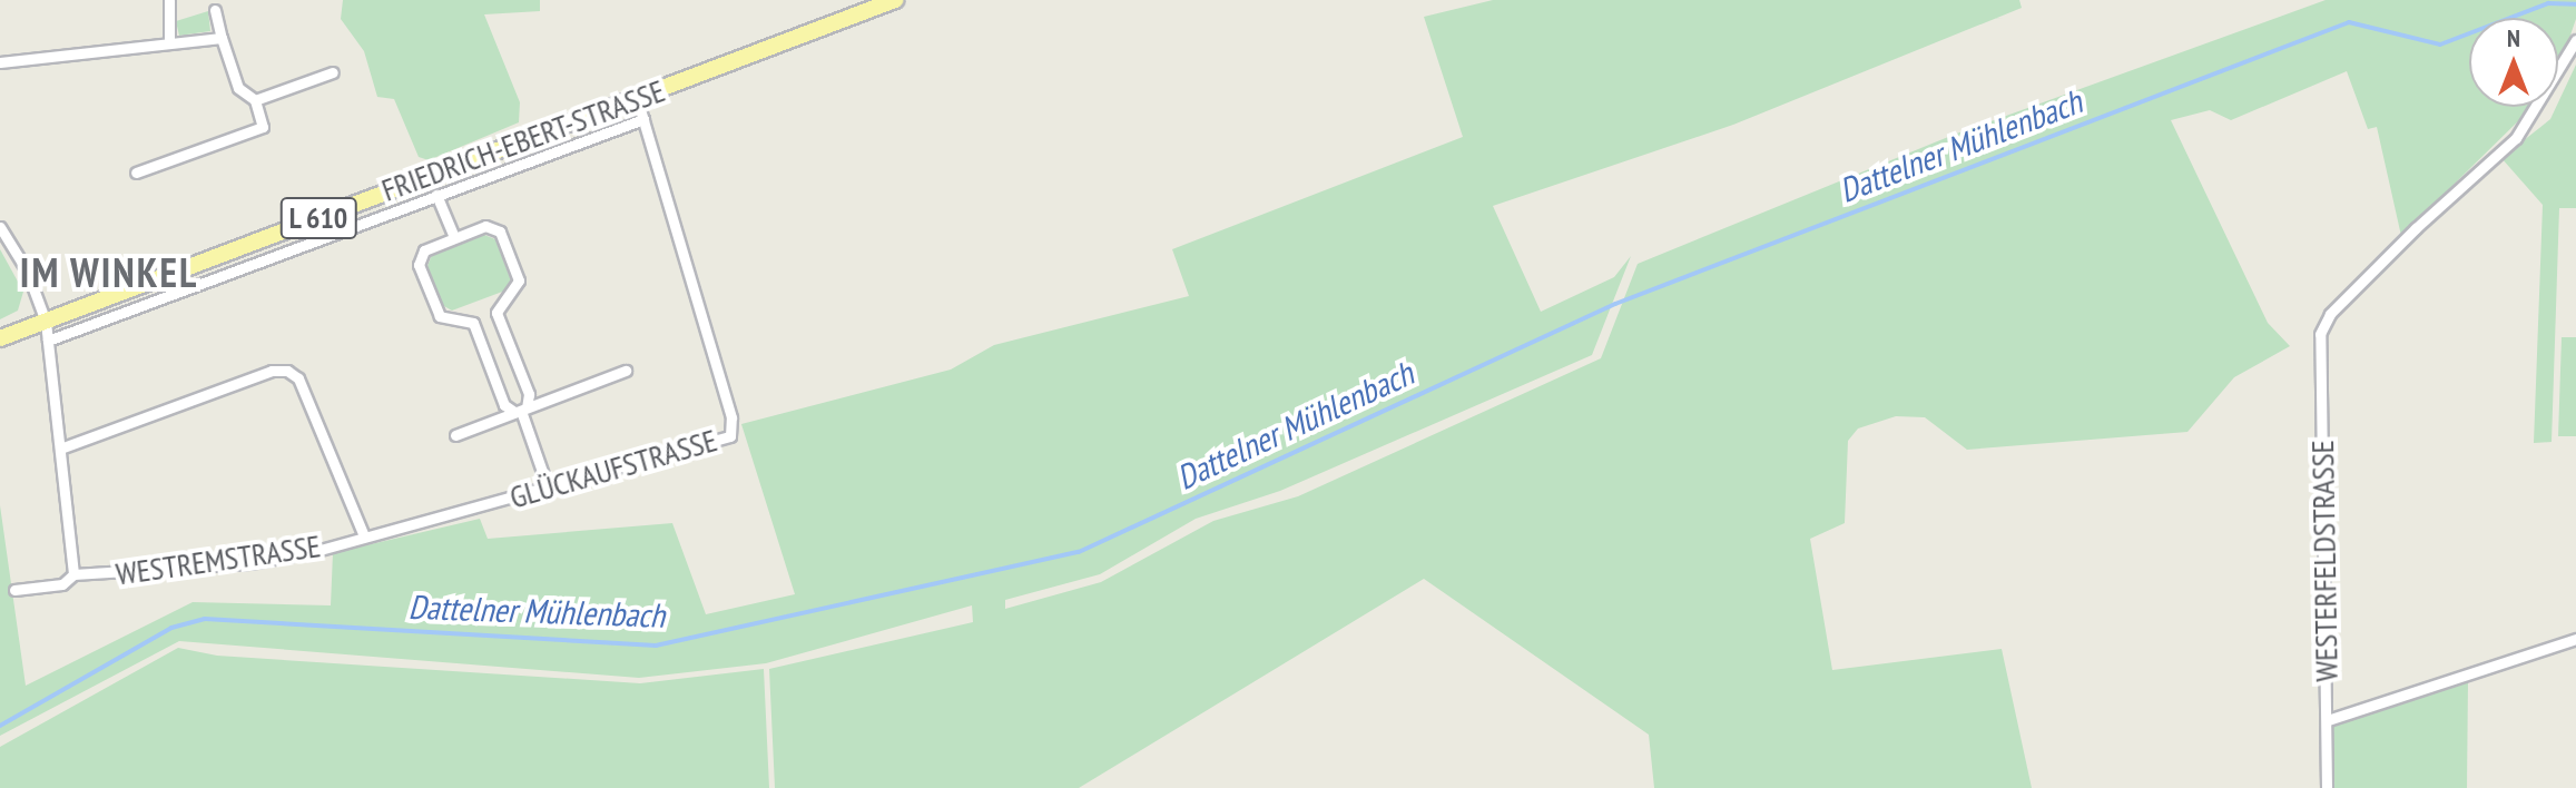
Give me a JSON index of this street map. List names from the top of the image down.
{
  "streets": {
    "main road": ["FRIEDRICH-EBERT-STRASSE", "L 610"],
    "street": ["GLÜCKAUFSTRASSE", "WESTREMSTRASSE", "WESTERFELDSTRASSE"]
  },
  "crossings": [
    ["FRIEDRICH-EBERT-STRASSE", "GLÜCKAUFSTRASSE"],
    ["FRIEDRICH-EBERT-STRASSE", "WESTREMSTRASSE"],
    ["GLÜCKAUFSTRASSE", "WESTREMSTRASSE"]
  ],
  "districts": ["IM WINKEL"],
  "water": ["Dattelner Mühlenbach"],
  "north": "top"
}
